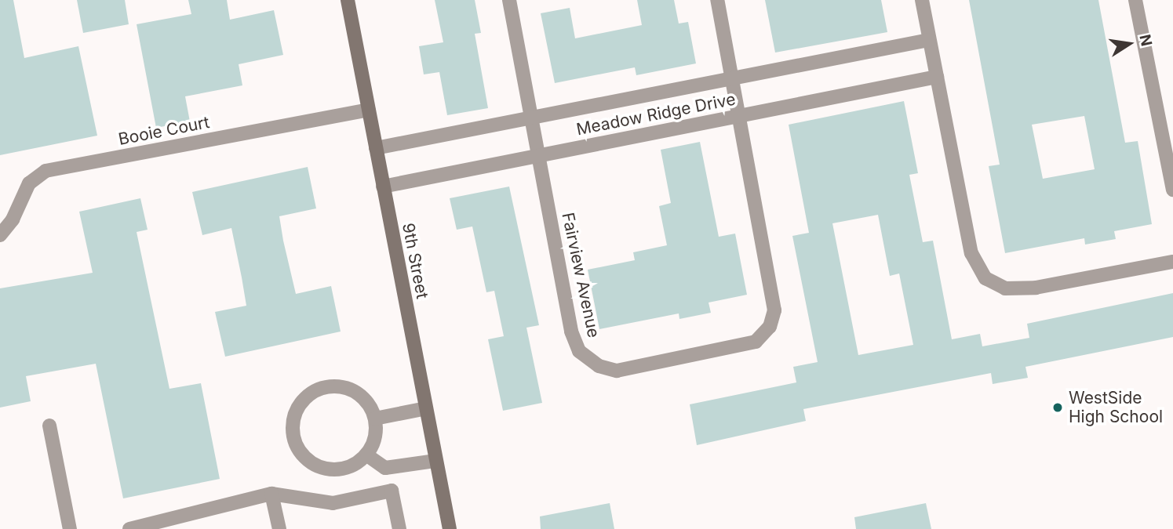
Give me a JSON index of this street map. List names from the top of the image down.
{
  "streets": {
    "street": [
      "Meadow Ridge Drive",
      "Booie Court",
      "9th Street",
      "Fairview Avenue"
    ]
  },
  "crossings": [
    ["Meadow Ridge Drive", "9th Street"],
    ["Meadow Ridge Drive", "Fairview Avenue"],
    ["Booie Court", "9th Street"]
  ],
  "places": ["WestSide High School"],
  "north": "right"
}
